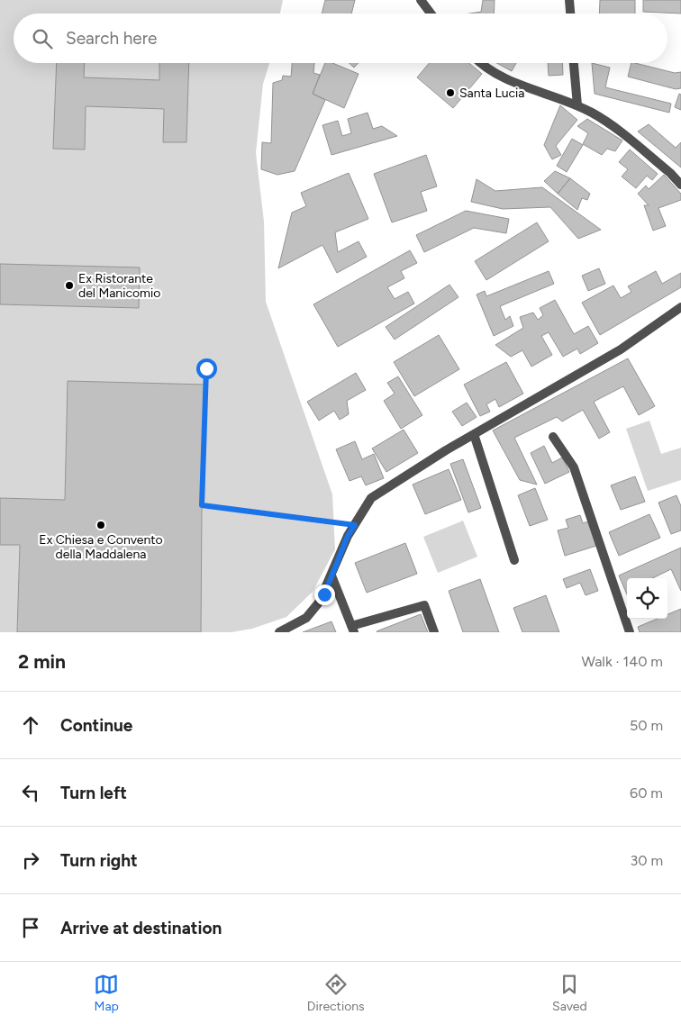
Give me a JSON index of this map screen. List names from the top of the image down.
{
  "places": ["Santa Lucia", "Ex Ristorante del Manicomio", "Ex Chiesa e Convento della Maddalena"],
  "page": {
    "search": "Search here",
    "heading": ["2 min", "Walk · 140 m"],
    "list": [
      ["Continue", "50 m"],
      ["Turn left", "60 m"],
      ["Turn right", "30 m"],
      "Arrive at destination"
    ],
    "nav": ["Map", "Directions", "Saved"]
  }
}
